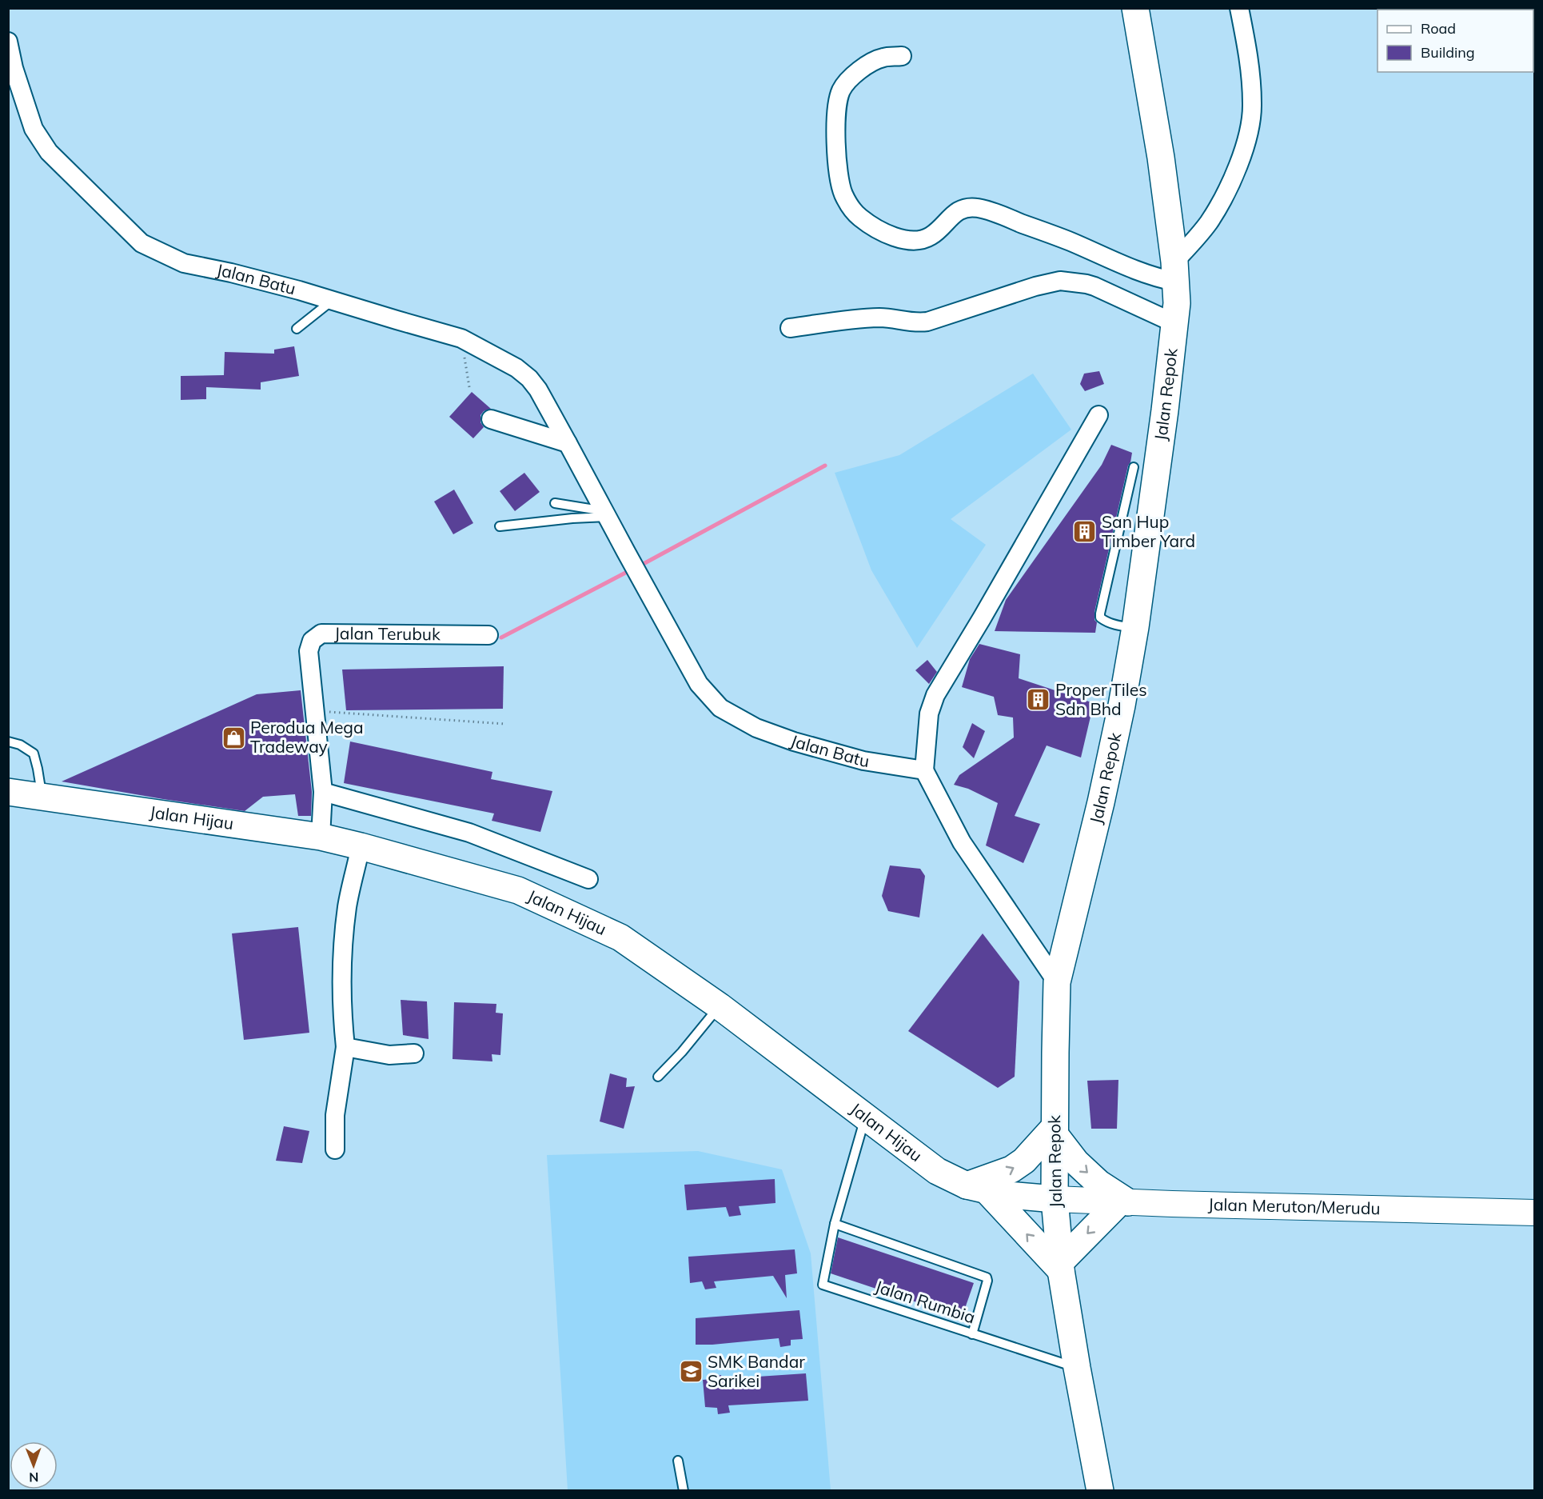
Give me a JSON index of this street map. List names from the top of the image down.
{
  "streets": {
    "main road": ["Jalan Repok", "Jalan Hijau", "Jalan Meruton/Merudu"],
    "street": ["Jalan Batu", "Jalan Terubuk"],
    "lane": ["Jalan Rumbia"]
  },
  "crossings": [
    ["Jalan Repok", "Jalan Hijau"],
    ["Jalan Repok", "Jalan Meruton/Merudu"],
    ["Jalan Repok", "Jalan Rumbia"],
    ["Jalan Terubuk", "Jalan Hijau"],
    ["Jalan Hijau", "Jalan Meruton/Merudu"]
  ],
  "places": {
    "building": ["San Hup Timber Yard", "Proper Tiles Sdn Bhd"],
    "shop": ["Perodua Mega Tradeway"],
    "school or university": ["SMK Bandar Sarikei"]
  },
  "legend": ["Road", "Building"],
  "north": "bottom"
}
